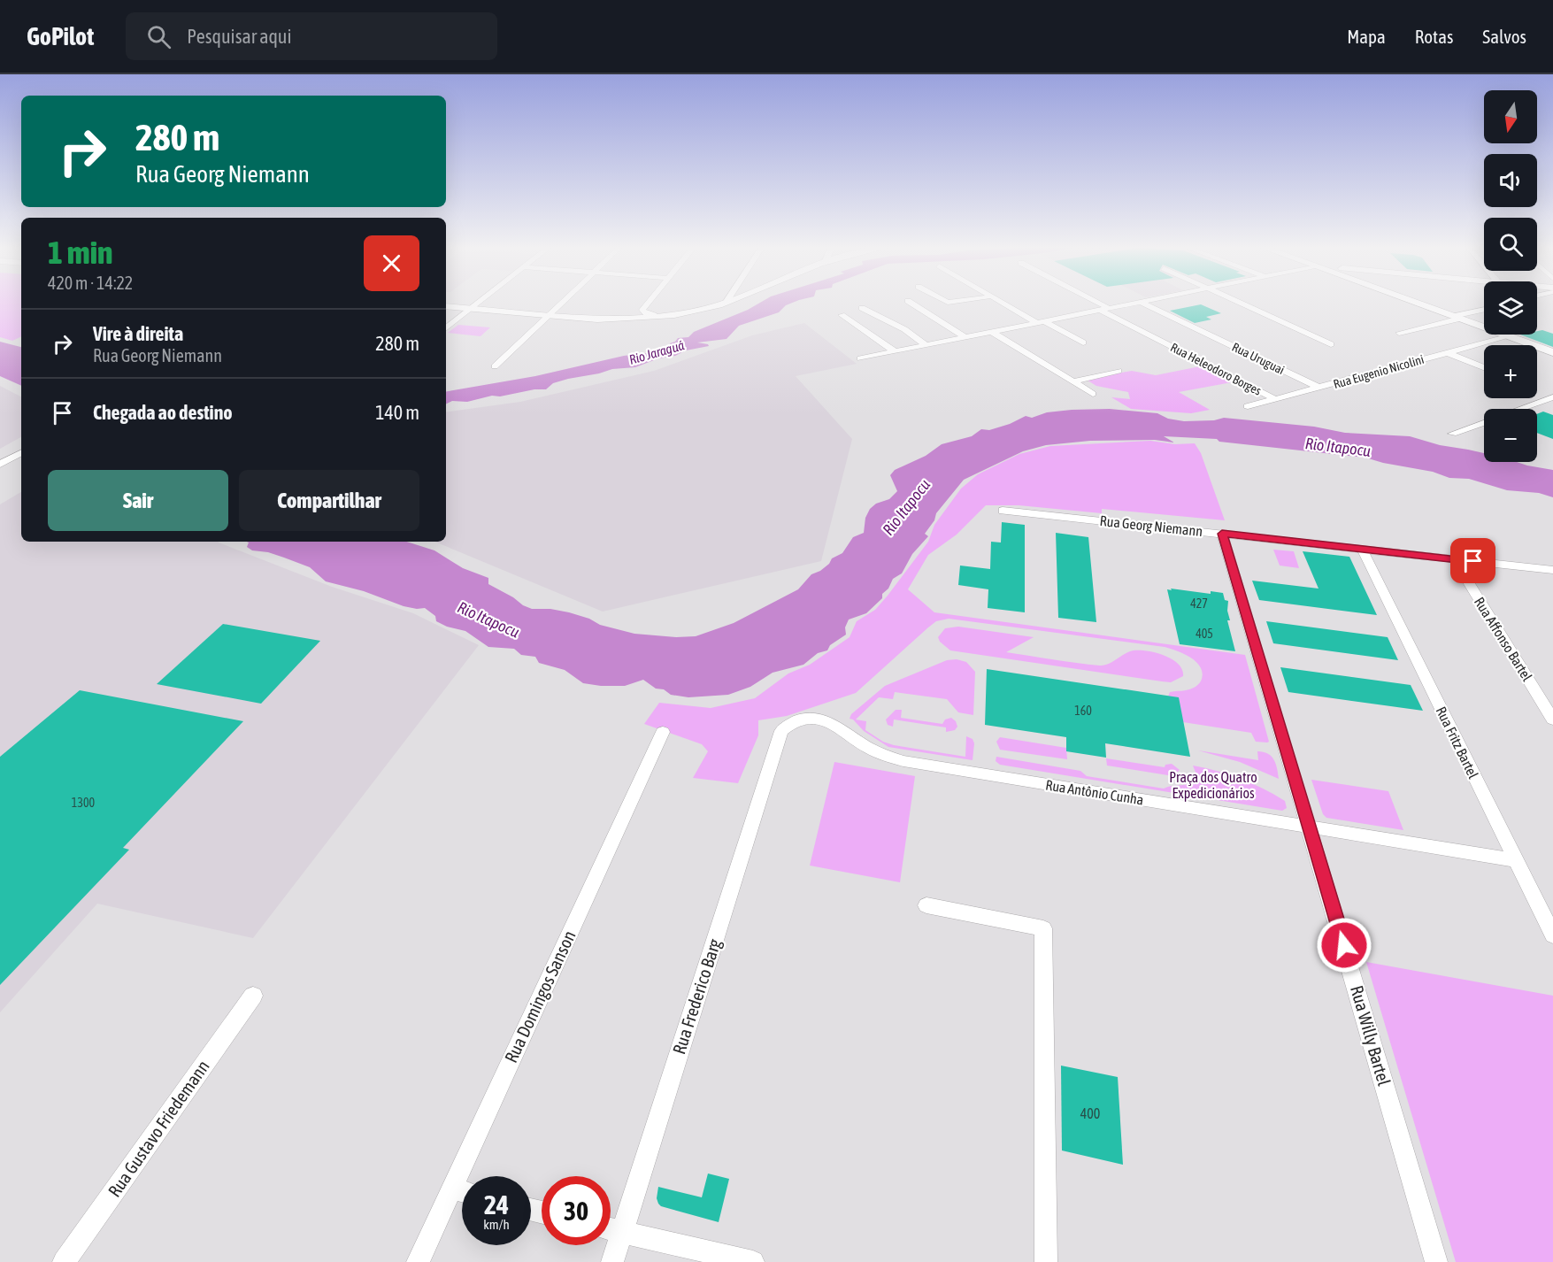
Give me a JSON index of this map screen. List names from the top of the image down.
{
  "streets": {
    "street": [
      "Rua Uruguai",
      "Rua Heleodoro Borges",
      "Rua Eugenio Nicolini",
      "Rua Georg Niemann",
      "Rua Affonso Bartel",
      "Rua Fritz Bartel",
      "Rua Antônio Cunha",
      "Rua Domingos Sanson",
      "Rua Frederico Barg",
      "Rua Willy Bartel",
      "Rua Gustavo Friedemann"
    ]
  },
  "crossings": [
    ["Rua Uruguai", "Rua Eugenio Nicolini"],
    ["Rua Heleodoro Borges", "Rua Eugenio Nicolini"],
    ["Rua Georg Niemann", "Rua Affonso Bartel"],
    ["Rua Georg Niemann", "Rua Fritz Bartel"],
    ["Rua Georg Niemann", "Rua Willy Bartel"],
    ["Rua Fritz Bartel", "Rua Antônio Cunha"],
    ["Rua Antônio Cunha", "Rua Frederico Barg"],
    ["Rua Antônio Cunha", "Rua Willy Bartel"]
  ],
  "water": ["Rio Jaraguá", "Rio Itapocu"],
  "parks": ["Praça dos Quatro Expedicionários"],
  "house_numbers": [
    "427",
    "405",
    "160",
    "1300",
    "400"
  ],
  "north": "bottom",
  "page": {
    "header": "GoPilot",
    "search": "Pesquisar aqui",
    "nav": ["Mapa", "Rotas", "Salvos"],
    "map_buttons": ["+", "−"],
    "turn": ["280 m", "Rua Georg Niemann"],
    "heading": ["1 min", "420 m · 14:22"],
    "list": [
      {
        "name": "Vire à direita",
        "note": "Rua Georg Niemann",
        "value": "280 m"
      },
      {
        "name": "Chegada ao destino",
        "value": "140 m"
      }
    ],
    "buttons": ["Sair", "Compartilhar"],
    "speed": "24 km/h",
    "limit": "30"
  }
}
